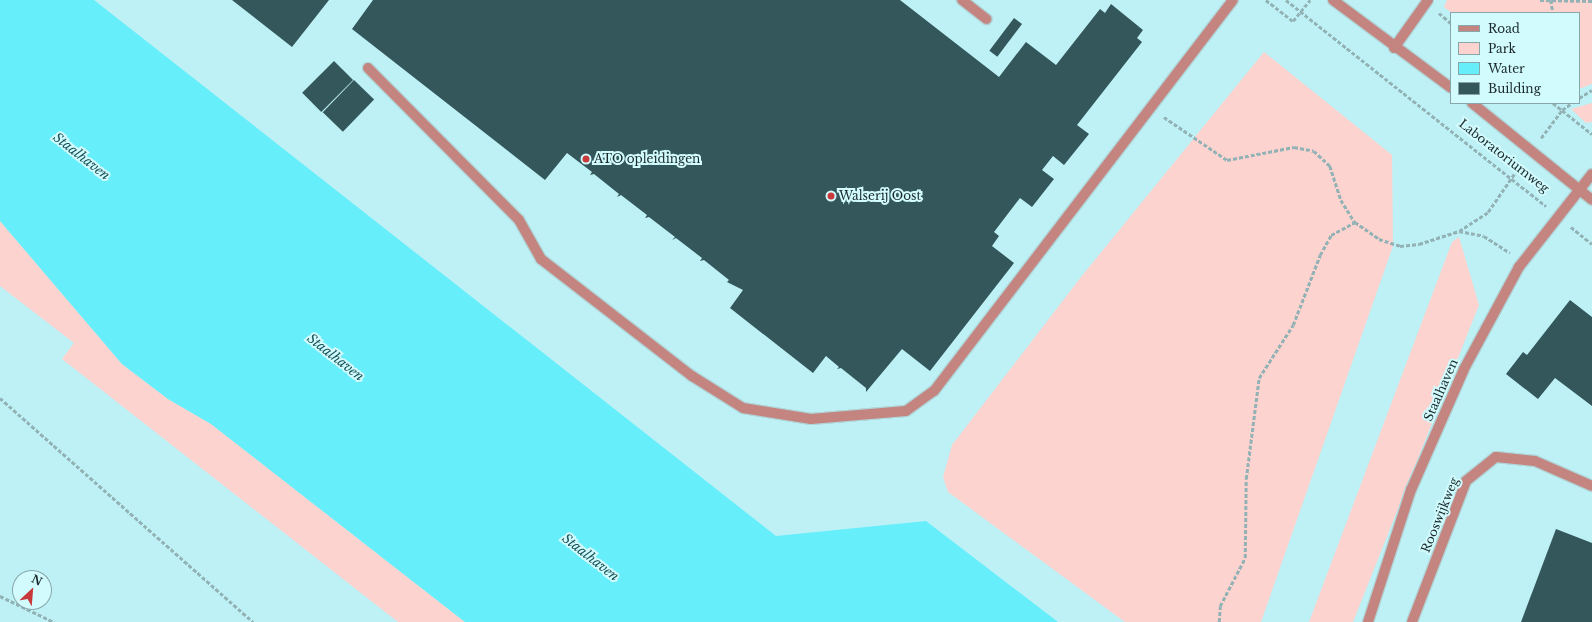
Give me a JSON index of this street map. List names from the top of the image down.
{
  "streets": {
    "street": ["Laboratoriumweg", "Staalhaven", "Rooswijkweg"]
  },
  "crossings": [
    ["Laboratoriumweg", "Staalhaven"]
  ],
  "water": ["Staalhaven"],
  "places": ["ATO opleidingen", "Walserij Oost"],
  "legend": [
    "Road",
    "Park",
    "Water",
    "Building"
  ],
  "north": "top right"
}
